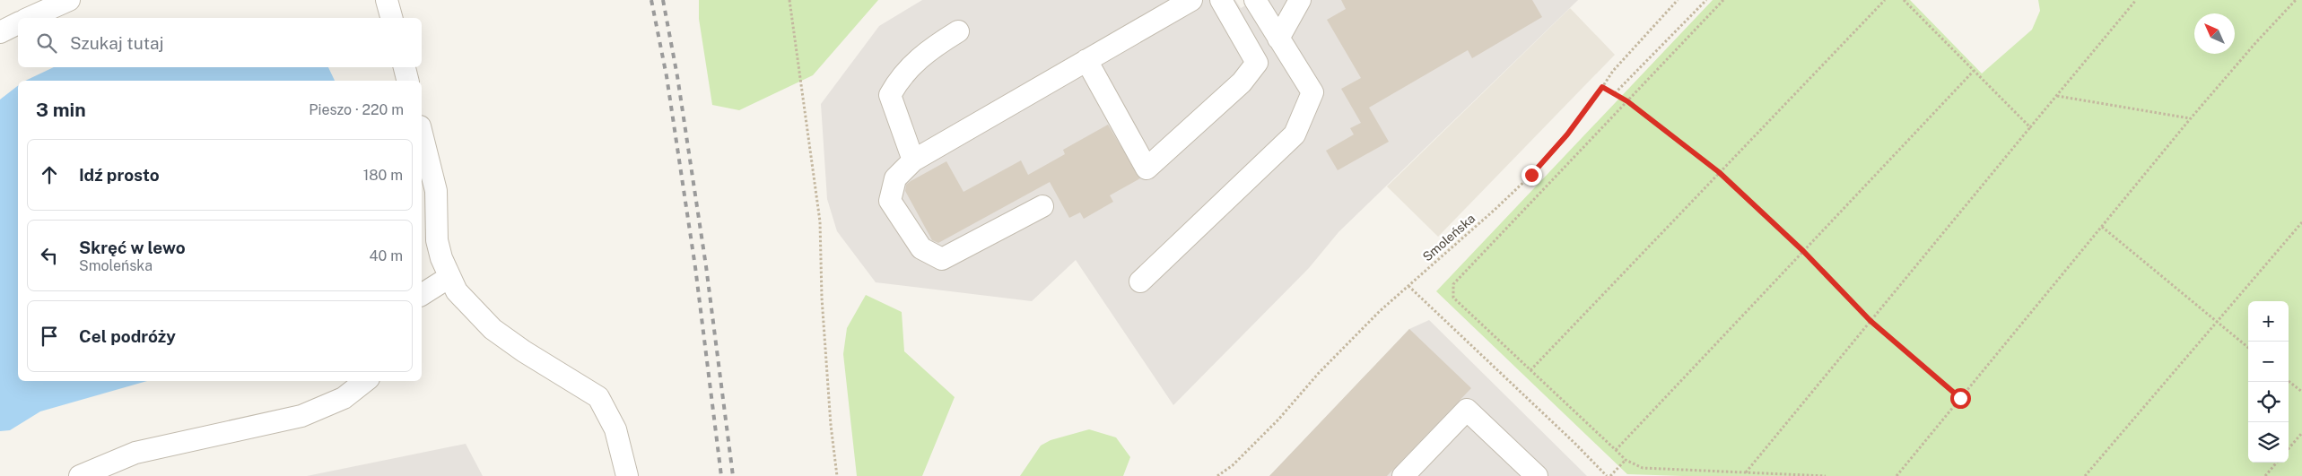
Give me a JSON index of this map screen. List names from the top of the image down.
{
  "streets": {
    "path": ["Smoleńska"]
  },
  "north": "top left",
  "page": {
    "search": "Szukaj tutaj",
    "heading": ["3 min", "Pieszo · 220 m"],
    "list": [
      ["Idź prosto", "180 m"],
      ["Skręć w lewo", "Smoleńska", "40 m"],
      "Cel podróży"
    ],
    "map_buttons": ["+", "−"]
  }
}
